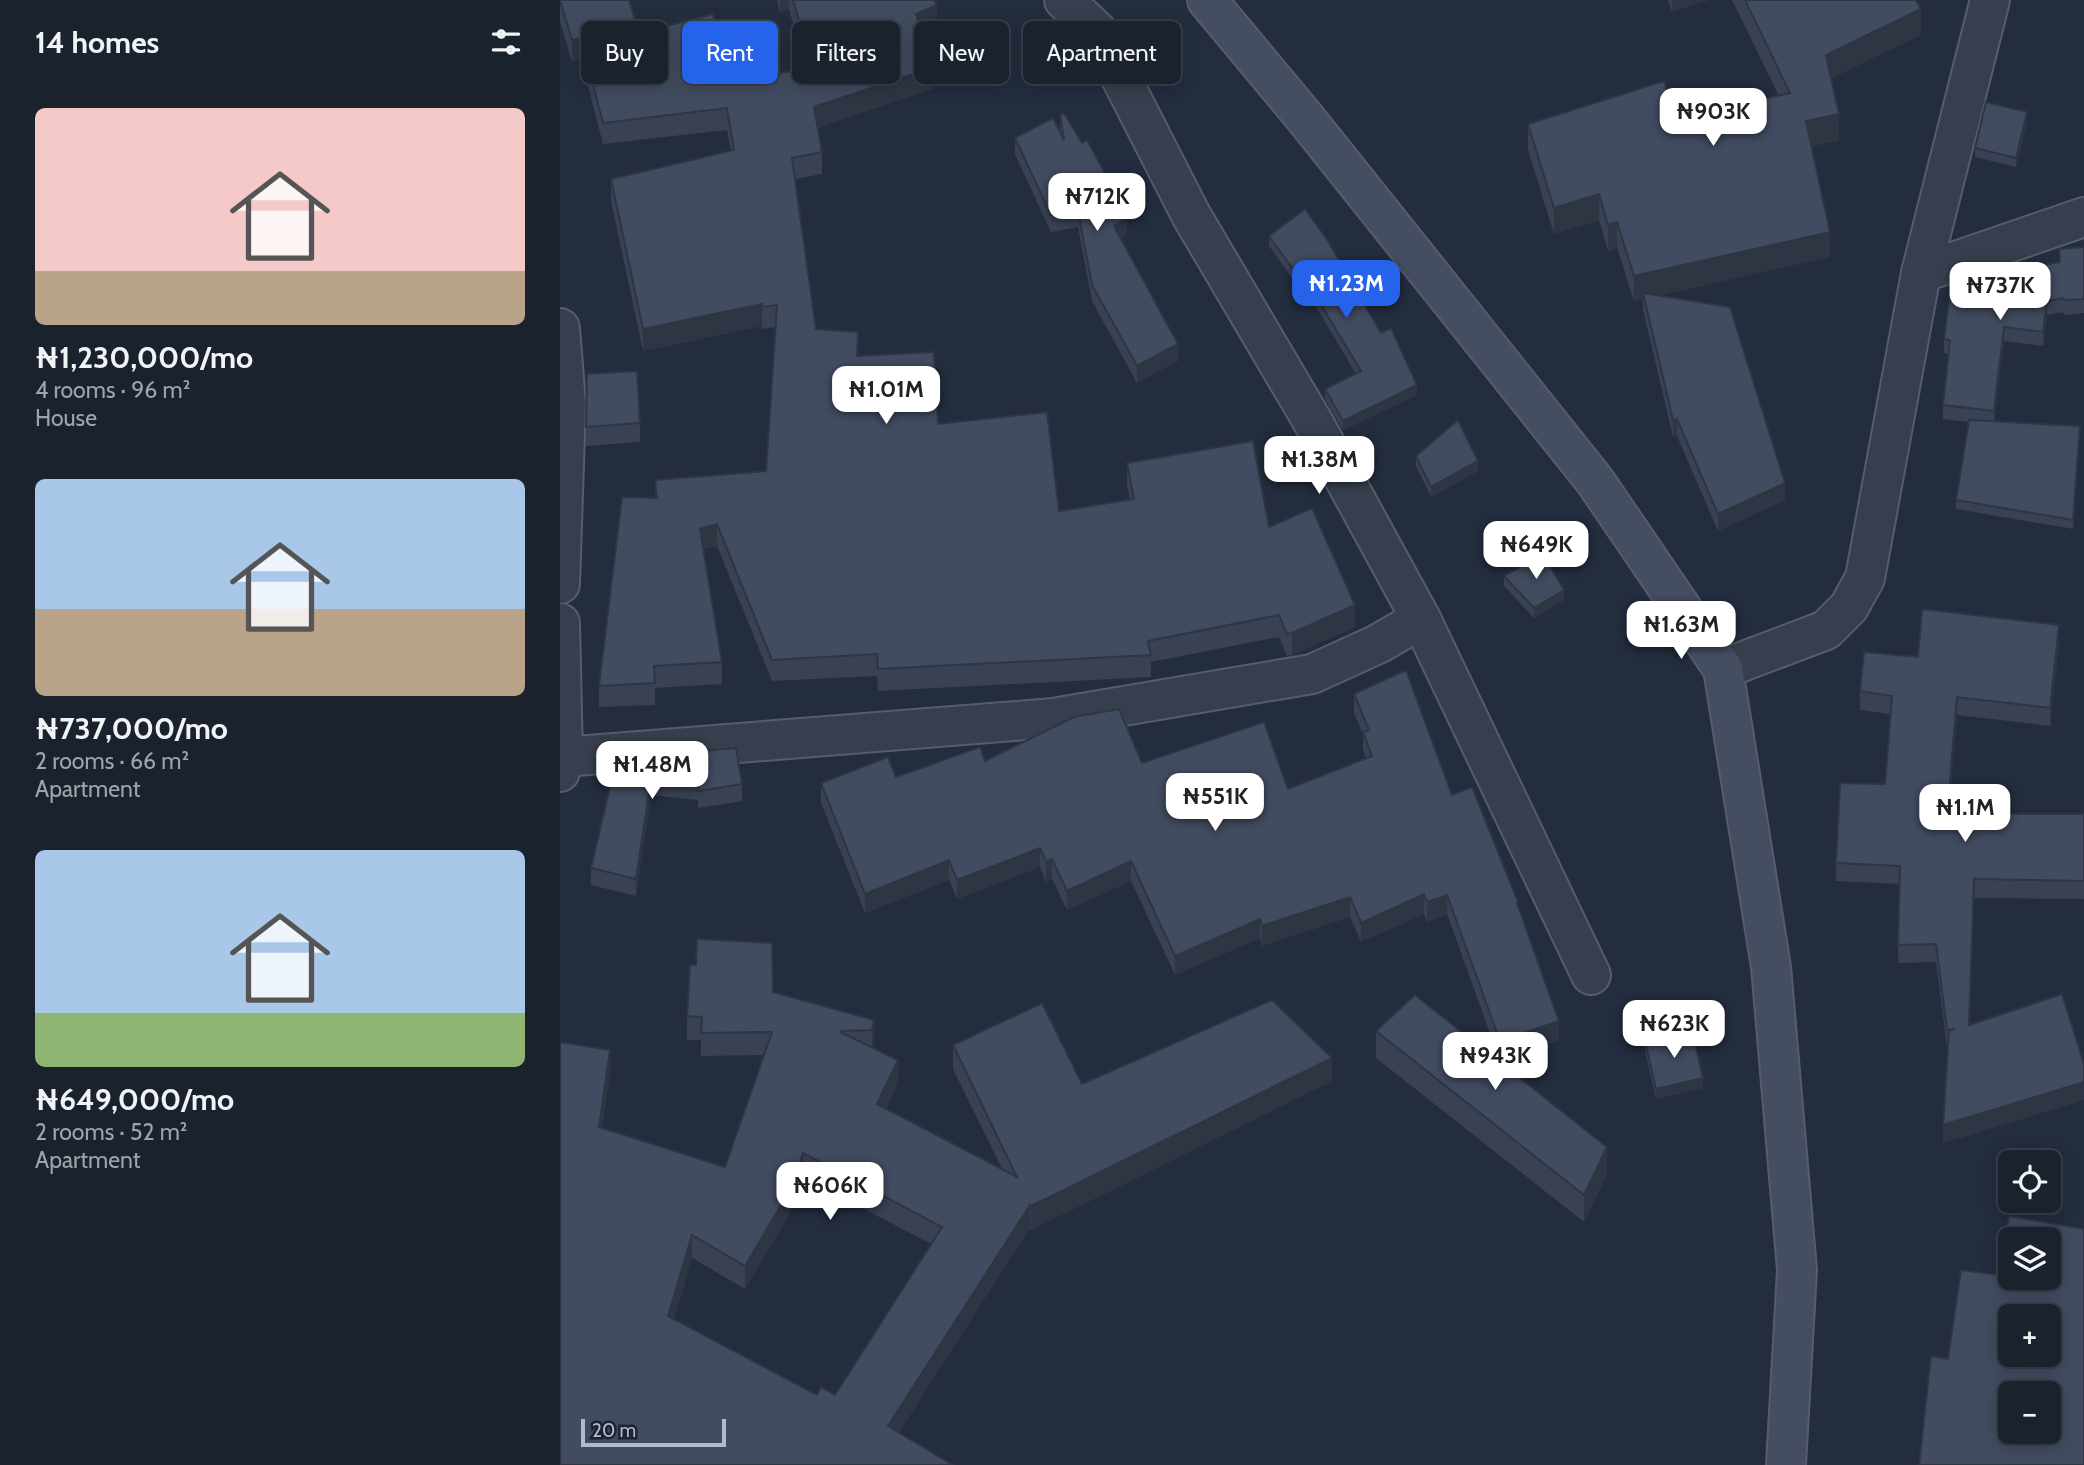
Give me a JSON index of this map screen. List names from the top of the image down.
{
  "scale_bar": "20 m",
  "page": {
    "heading": "14 homes",
    "chip": [
      "Buy",
      "Rent",
      "Filters",
      "New",
      "Apartment"
    ],
    "list": [
      {
        "name": "₦1,230,000/mo",
        "note": "4 rooms · 96 m² · House"
      },
      {
        "name": "₦737,000/mo",
        "note": "2 rooms · 66 m² · Apartment"
      },
      {
        "name": "₦649,000/mo",
        "note": "2 rooms · 52 m² · Apartment"
      }
    ],
    "price": [
      "₦903K",
      "₦712K",
      "₦1.23M",
      "₦737K",
      "₦1.01M",
      "₦1.38M",
      "₦649K",
      "₦1.63M",
      "₦1.48M",
      "₦551K",
      "₦1.1M",
      "₦623K",
      "₦943K",
      "₦606K"
    ],
    "map_buttons": ["+", "−"],
    "scale": "20 m"
  }
}
